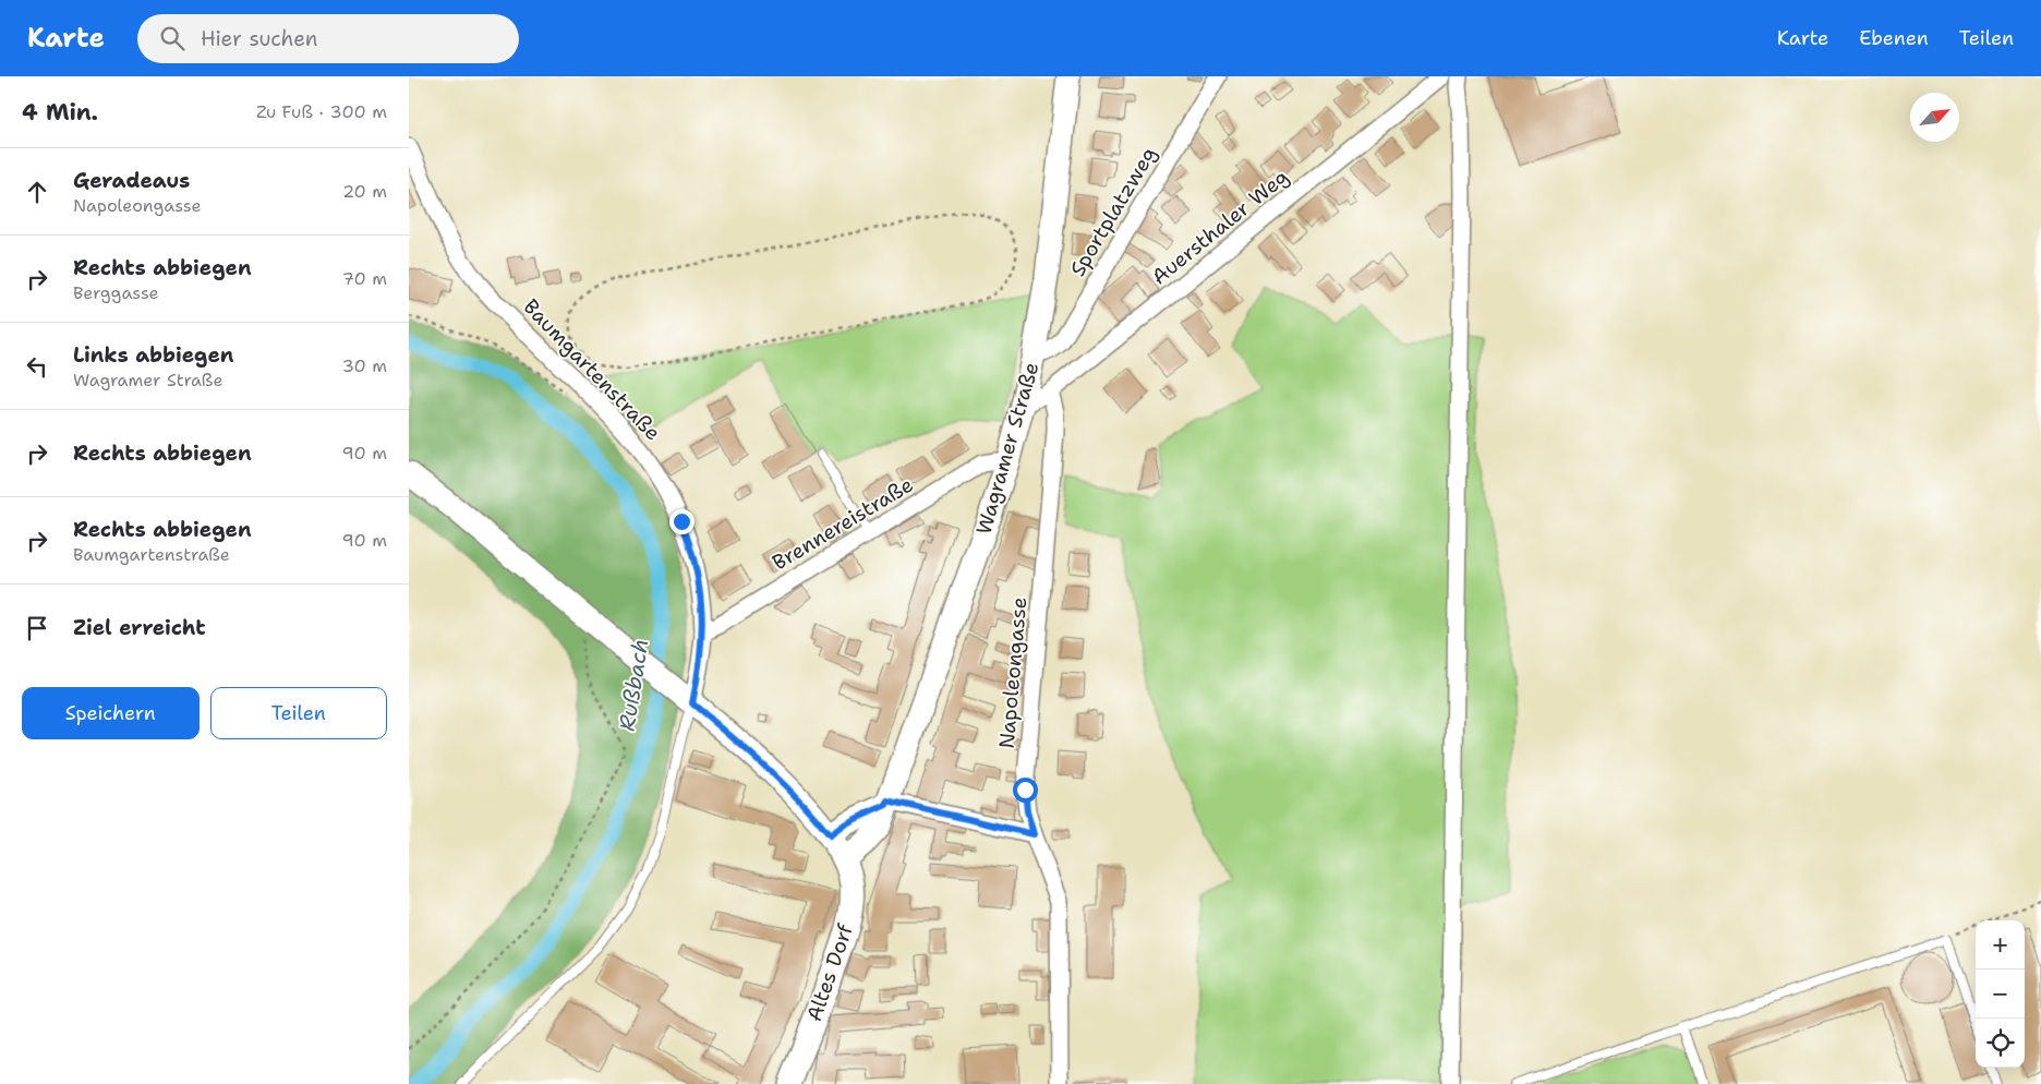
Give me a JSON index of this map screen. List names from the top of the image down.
{
  "streets": {
    "main road": ["Wagramer Straße", "Altes Dorf"],
    "street": [
      "Sportplatzweg",
      "Auersthaler Weg",
      "Baumgartenstraße",
      "Brennereistraße",
      "Napoleongasse"
    ]
  },
  "crossings": [
    ["Sportplatzweg", "Wagramer Straße"],
    ["Auersthaler Weg", "Wagramer Straße"],
    ["Auersthaler Weg", "Napoleongasse"],
    ["Baumgartenstraße", "Brennereistraße"],
    ["Baumgartenstraße", "Altes Dorf"],
    ["Wagramer Straße", "Brennereistraße"],
    ["Wagramer Straße", "Altes Dorf"]
  ],
  "water": ["Rußbach"],
  "north": "top right",
  "page": {
    "header": "Karte",
    "search": "Hier suchen",
    "nav": ["Karte", "Ebenen", "Teilen"],
    "heading": ["4 Min.", "Zu Fuß · 300 m"],
    "list": [
      ["Geradeaus", "Napoleongasse", "20 m"],
      ["Rechts abbiegen", "Berggasse", "70 m"],
      ["Links abbiegen", "Wagramer Straße", "30 m"],
      ["Rechts abbiegen", "90 m"],
      ["Rechts abbiegen", "Baumgartenstraße", "90 m"],
      "Ziel erreicht"
    ],
    "buttons": ["Speichern", "Teilen"],
    "map_buttons": ["+", "−"]
  }
}
